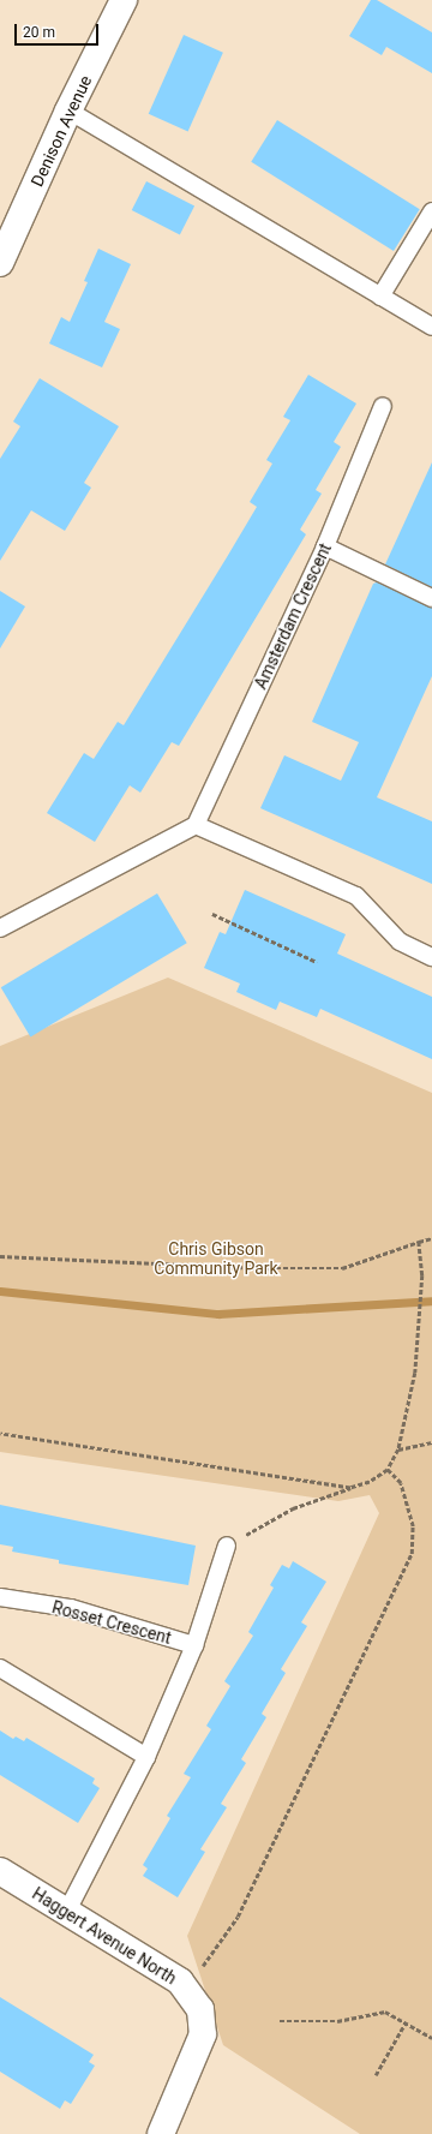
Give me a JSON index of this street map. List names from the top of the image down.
{
  "streets": {
    "street": ["Denison Avenue", "Haggert Avenue North"],
    "lane": ["Amsterdam Crescent", "Rosset Crescent"]
  },
  "crossings": [
    ["Rosset Crescent", "Haggert Avenue North"]
  ],
  "parks": ["Chris Gibson Community Park"],
  "scale_bar": "20 m"
}
